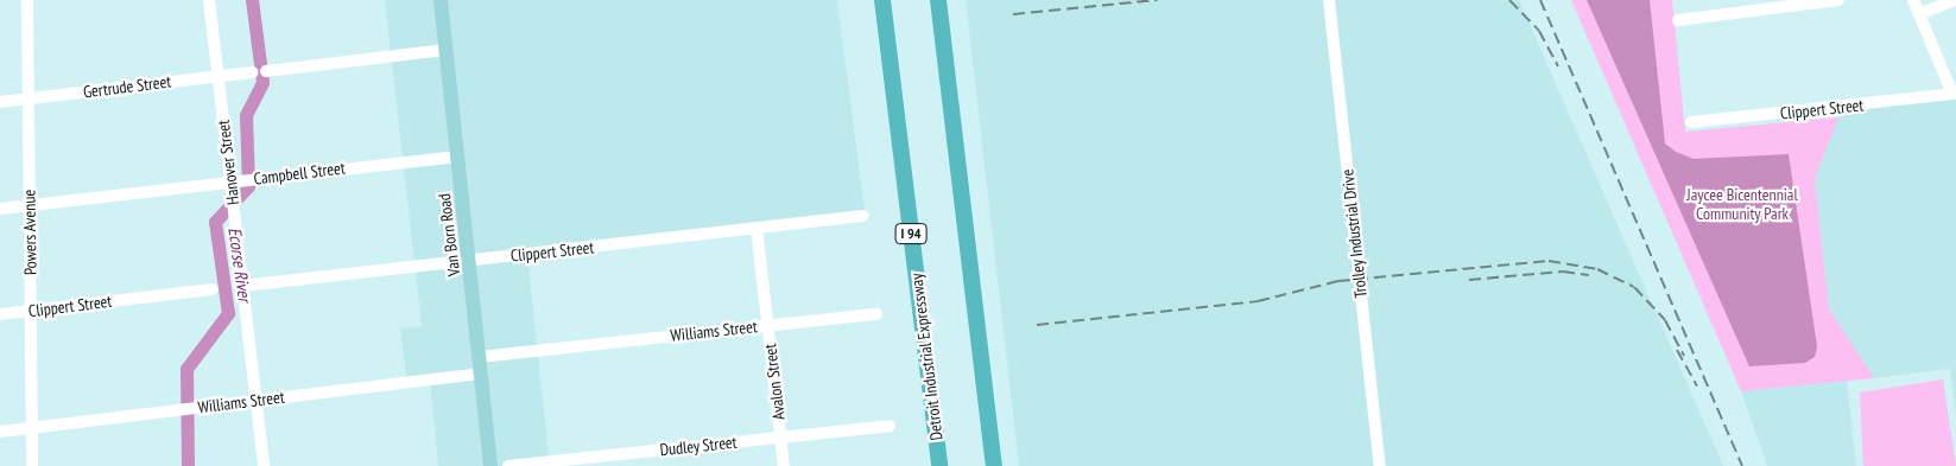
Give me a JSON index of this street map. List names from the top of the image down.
{
  "streets": {
    "highway": ["I 94", "Detroit Industrial Expressway"],
    "main road": ["Van Born Road"],
    "street": [
      "Gertrude Street",
      "Clippert Street",
      "Hanover Street",
      "Campbell Street",
      "Powers Avenue",
      "Trolley Industrial Drive",
      "Williams Street",
      "Avalon Street",
      "Dudley Street"
    ]
  },
  "crossings": [
    ["Gertrude Street", "Hanover Street"],
    ["Gertrude Street", "Powers Avenue"],
    ["Gertrude Street", "Van Born Road"],
    ["Clippert Street", "Hanover Street"],
    ["Clippert Street", "Powers Avenue"],
    ["Clippert Street", "Van Born Road"],
    ["Clippert Street", "Avalon Street"],
    ["Hanover Street", "Campbell Street"],
    ["Hanover Street", "Williams Street"],
    ["Campbell Street", "Powers Avenue"],
    ["Campbell Street", "Van Born Road"],
    ["Powers Avenue", "Williams Street"],
    ["Van Born Road", "Williams Street"],
    ["Williams Street", "Avalon Street"],
    ["Avalon Street", "Dudley Street"]
  ],
  "water": ["Ecorse River"],
  "parks": ["Jaycee Bicentennial Community Park"]
}
